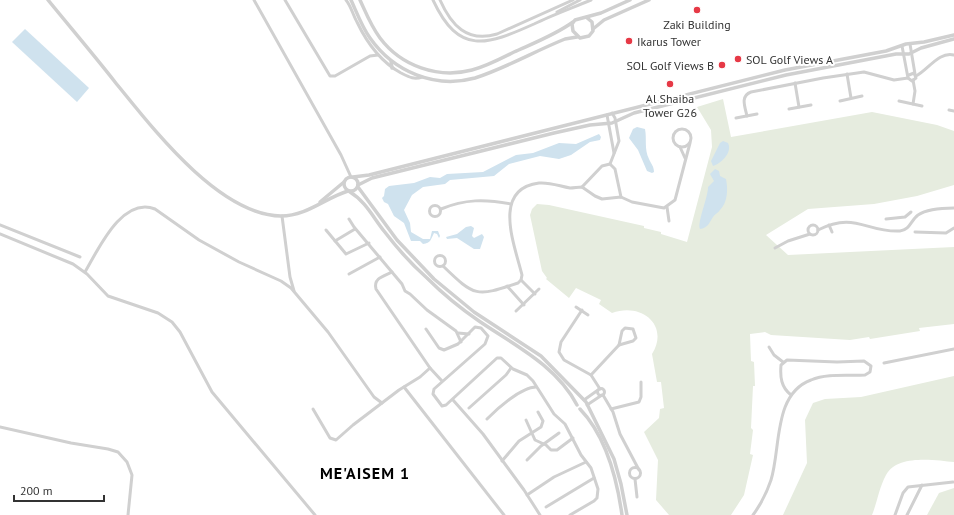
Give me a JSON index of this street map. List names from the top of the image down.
{
  "districts": ["ME'AISEM 1"],
  "places": [
    "Zaki Building",
    "Ikarus Tower",
    "SOL Golf Views A",
    "SOL Golf Views B",
    "Al Shaiba Tower G26"
  ],
  "scale_bar": "200 m"
}
